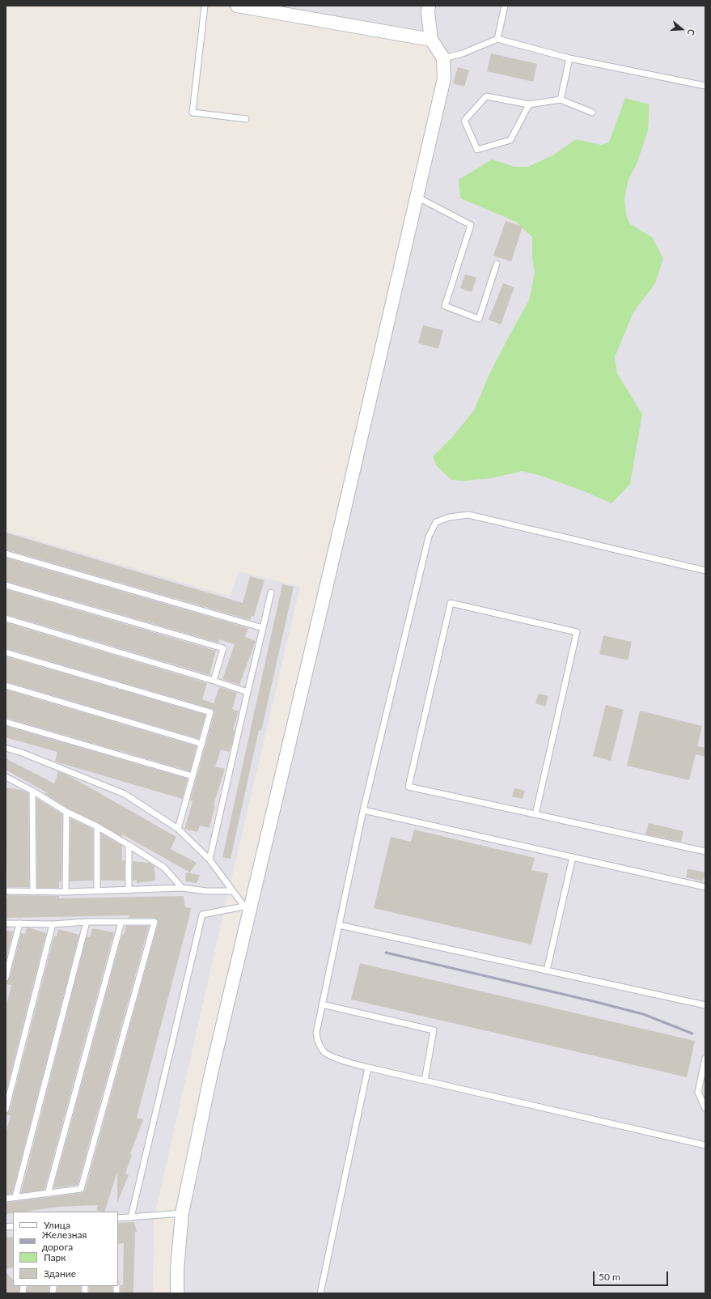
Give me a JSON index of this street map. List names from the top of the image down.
{
  "legend": [
    "Улица",
    "Железная дорога",
    "Парк",
    "Здание"
  ],
  "scale_bar": "50 m",
  "north": "right"
}
